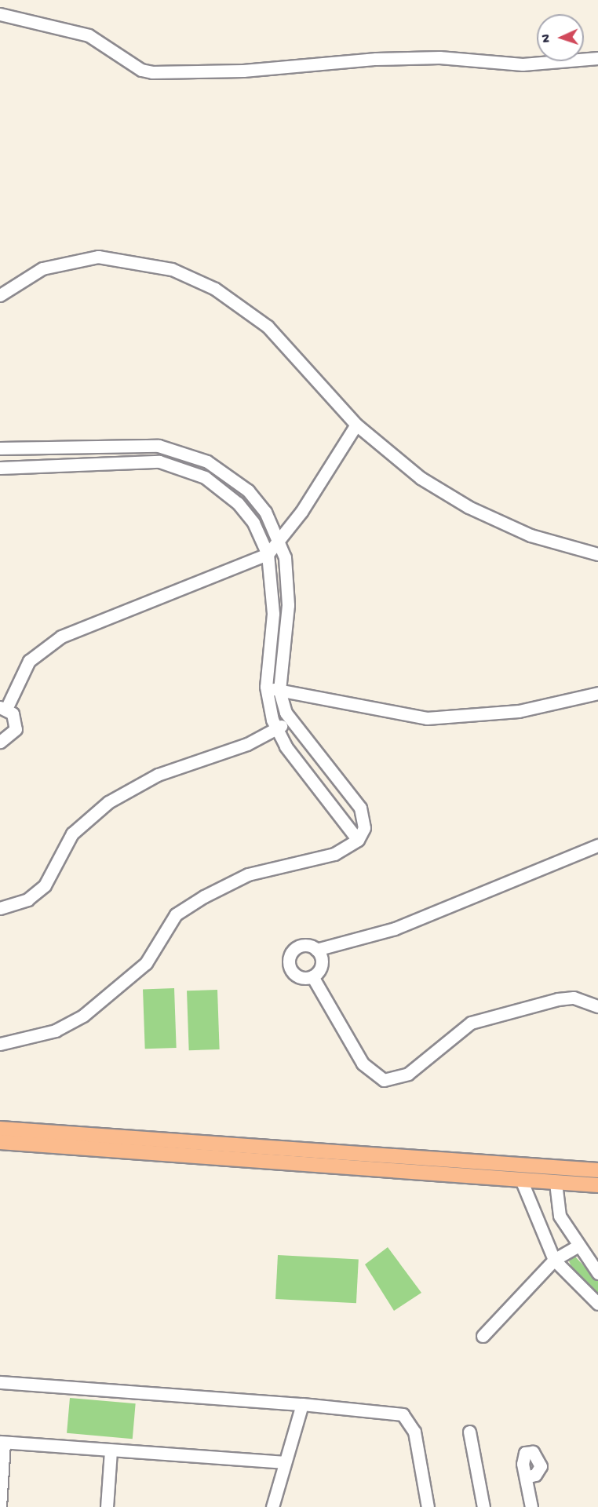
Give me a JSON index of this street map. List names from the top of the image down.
{
  "north": "left"
}
